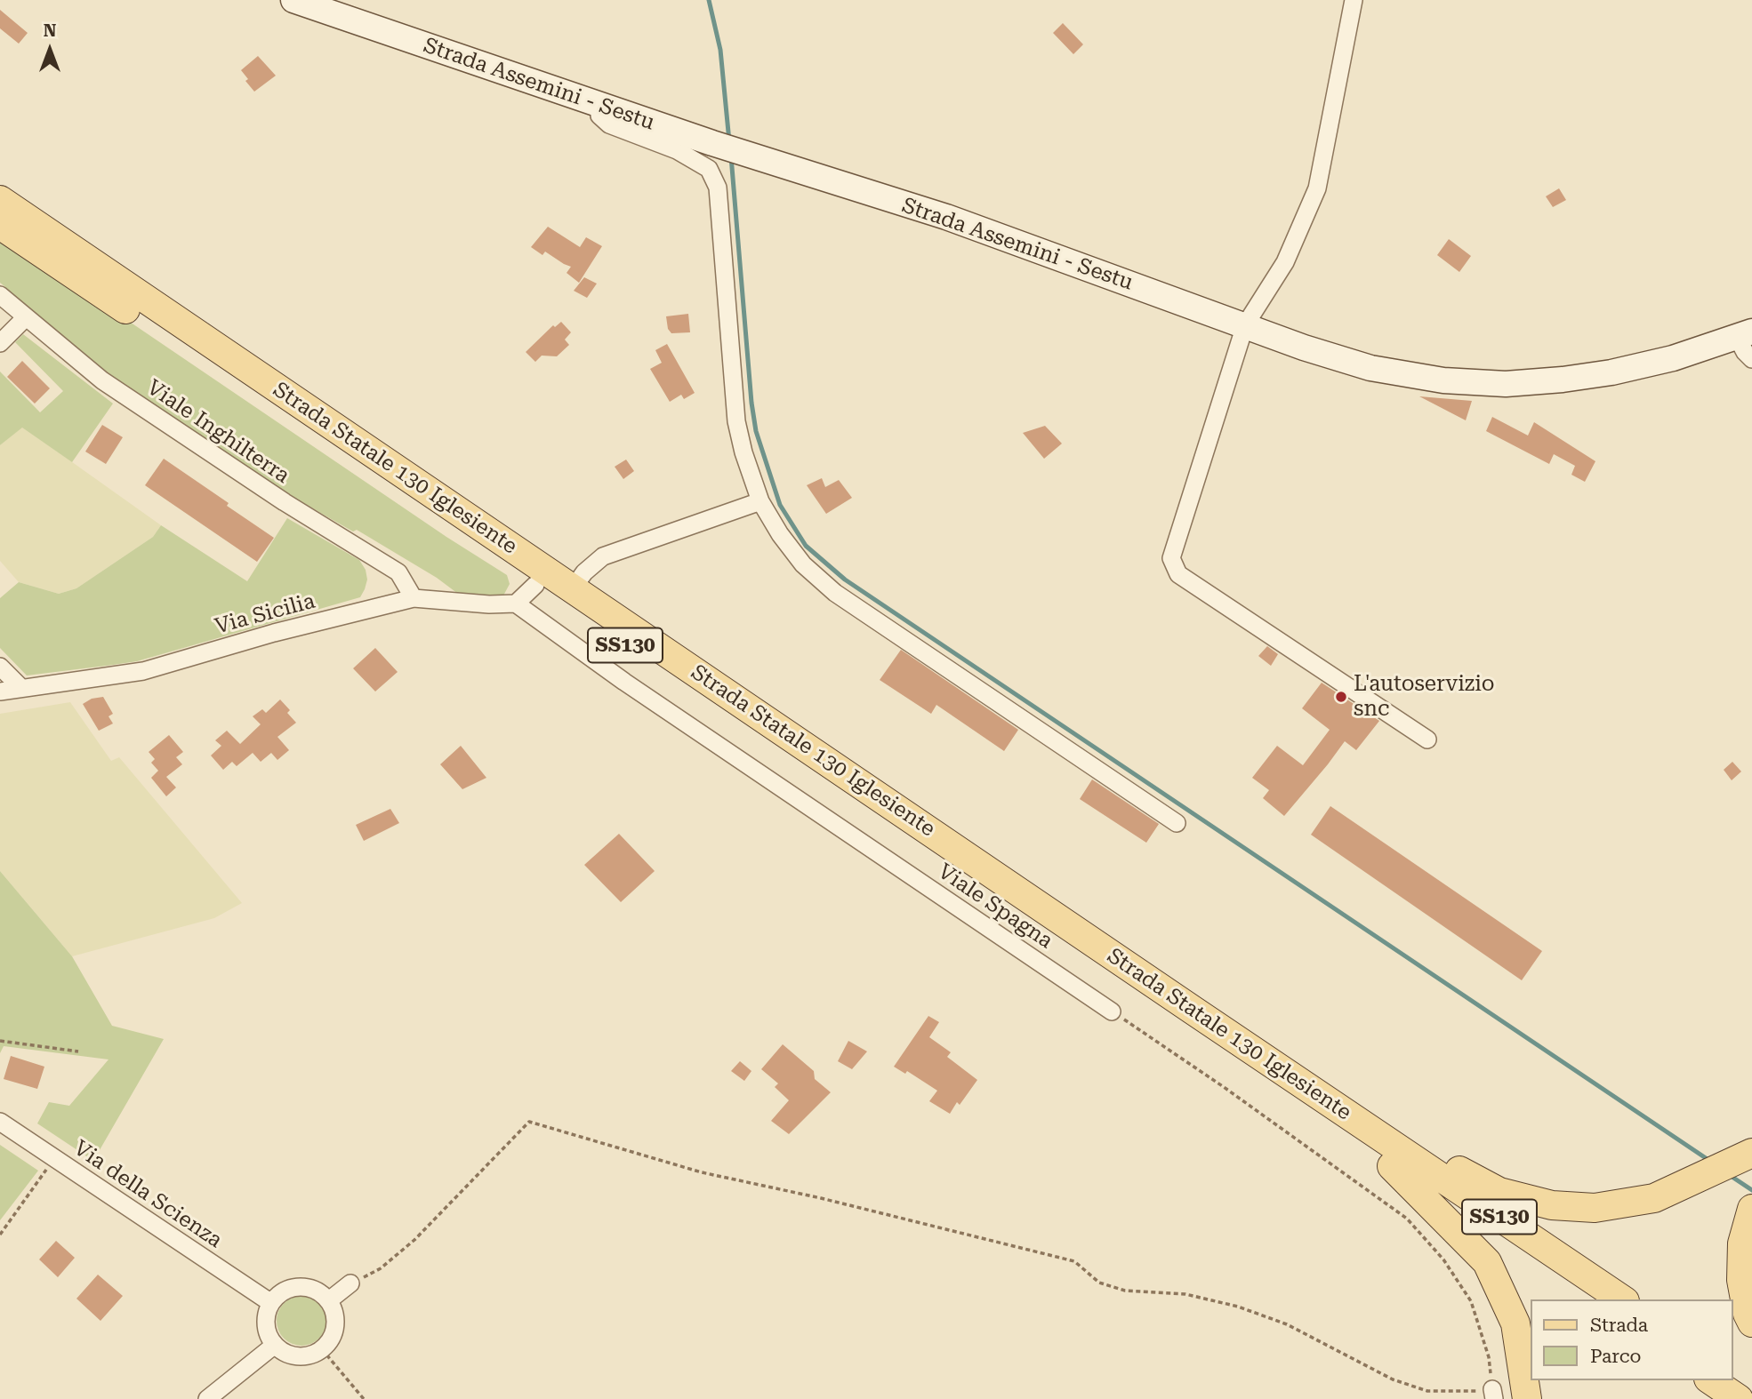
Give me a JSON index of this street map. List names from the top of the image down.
{
  "streets": {
    "main road": ["Strada Statale 130 Iglesiente", "SS130"],
    "street": [
      "Strada Assemini - Sestu",
      "Viale Inghilterra",
      "Via Sicilia",
      "Viale Spagna",
      "Via della Scienza"
    ]
  },
  "crossings": [
    ["Viale Inghilterra", "Via Sicilia"],
    ["Strada Statale 130 Iglesiente", "Via Sicilia"],
    ["Strada Statale 130 Iglesiente", "Viale Spagna"],
    ["Via Sicilia", "Viale Spagna"]
  ],
  "places": ["L'autoservizio snc"],
  "legend": ["Strada", "Parco"],
  "north": "top"
}
